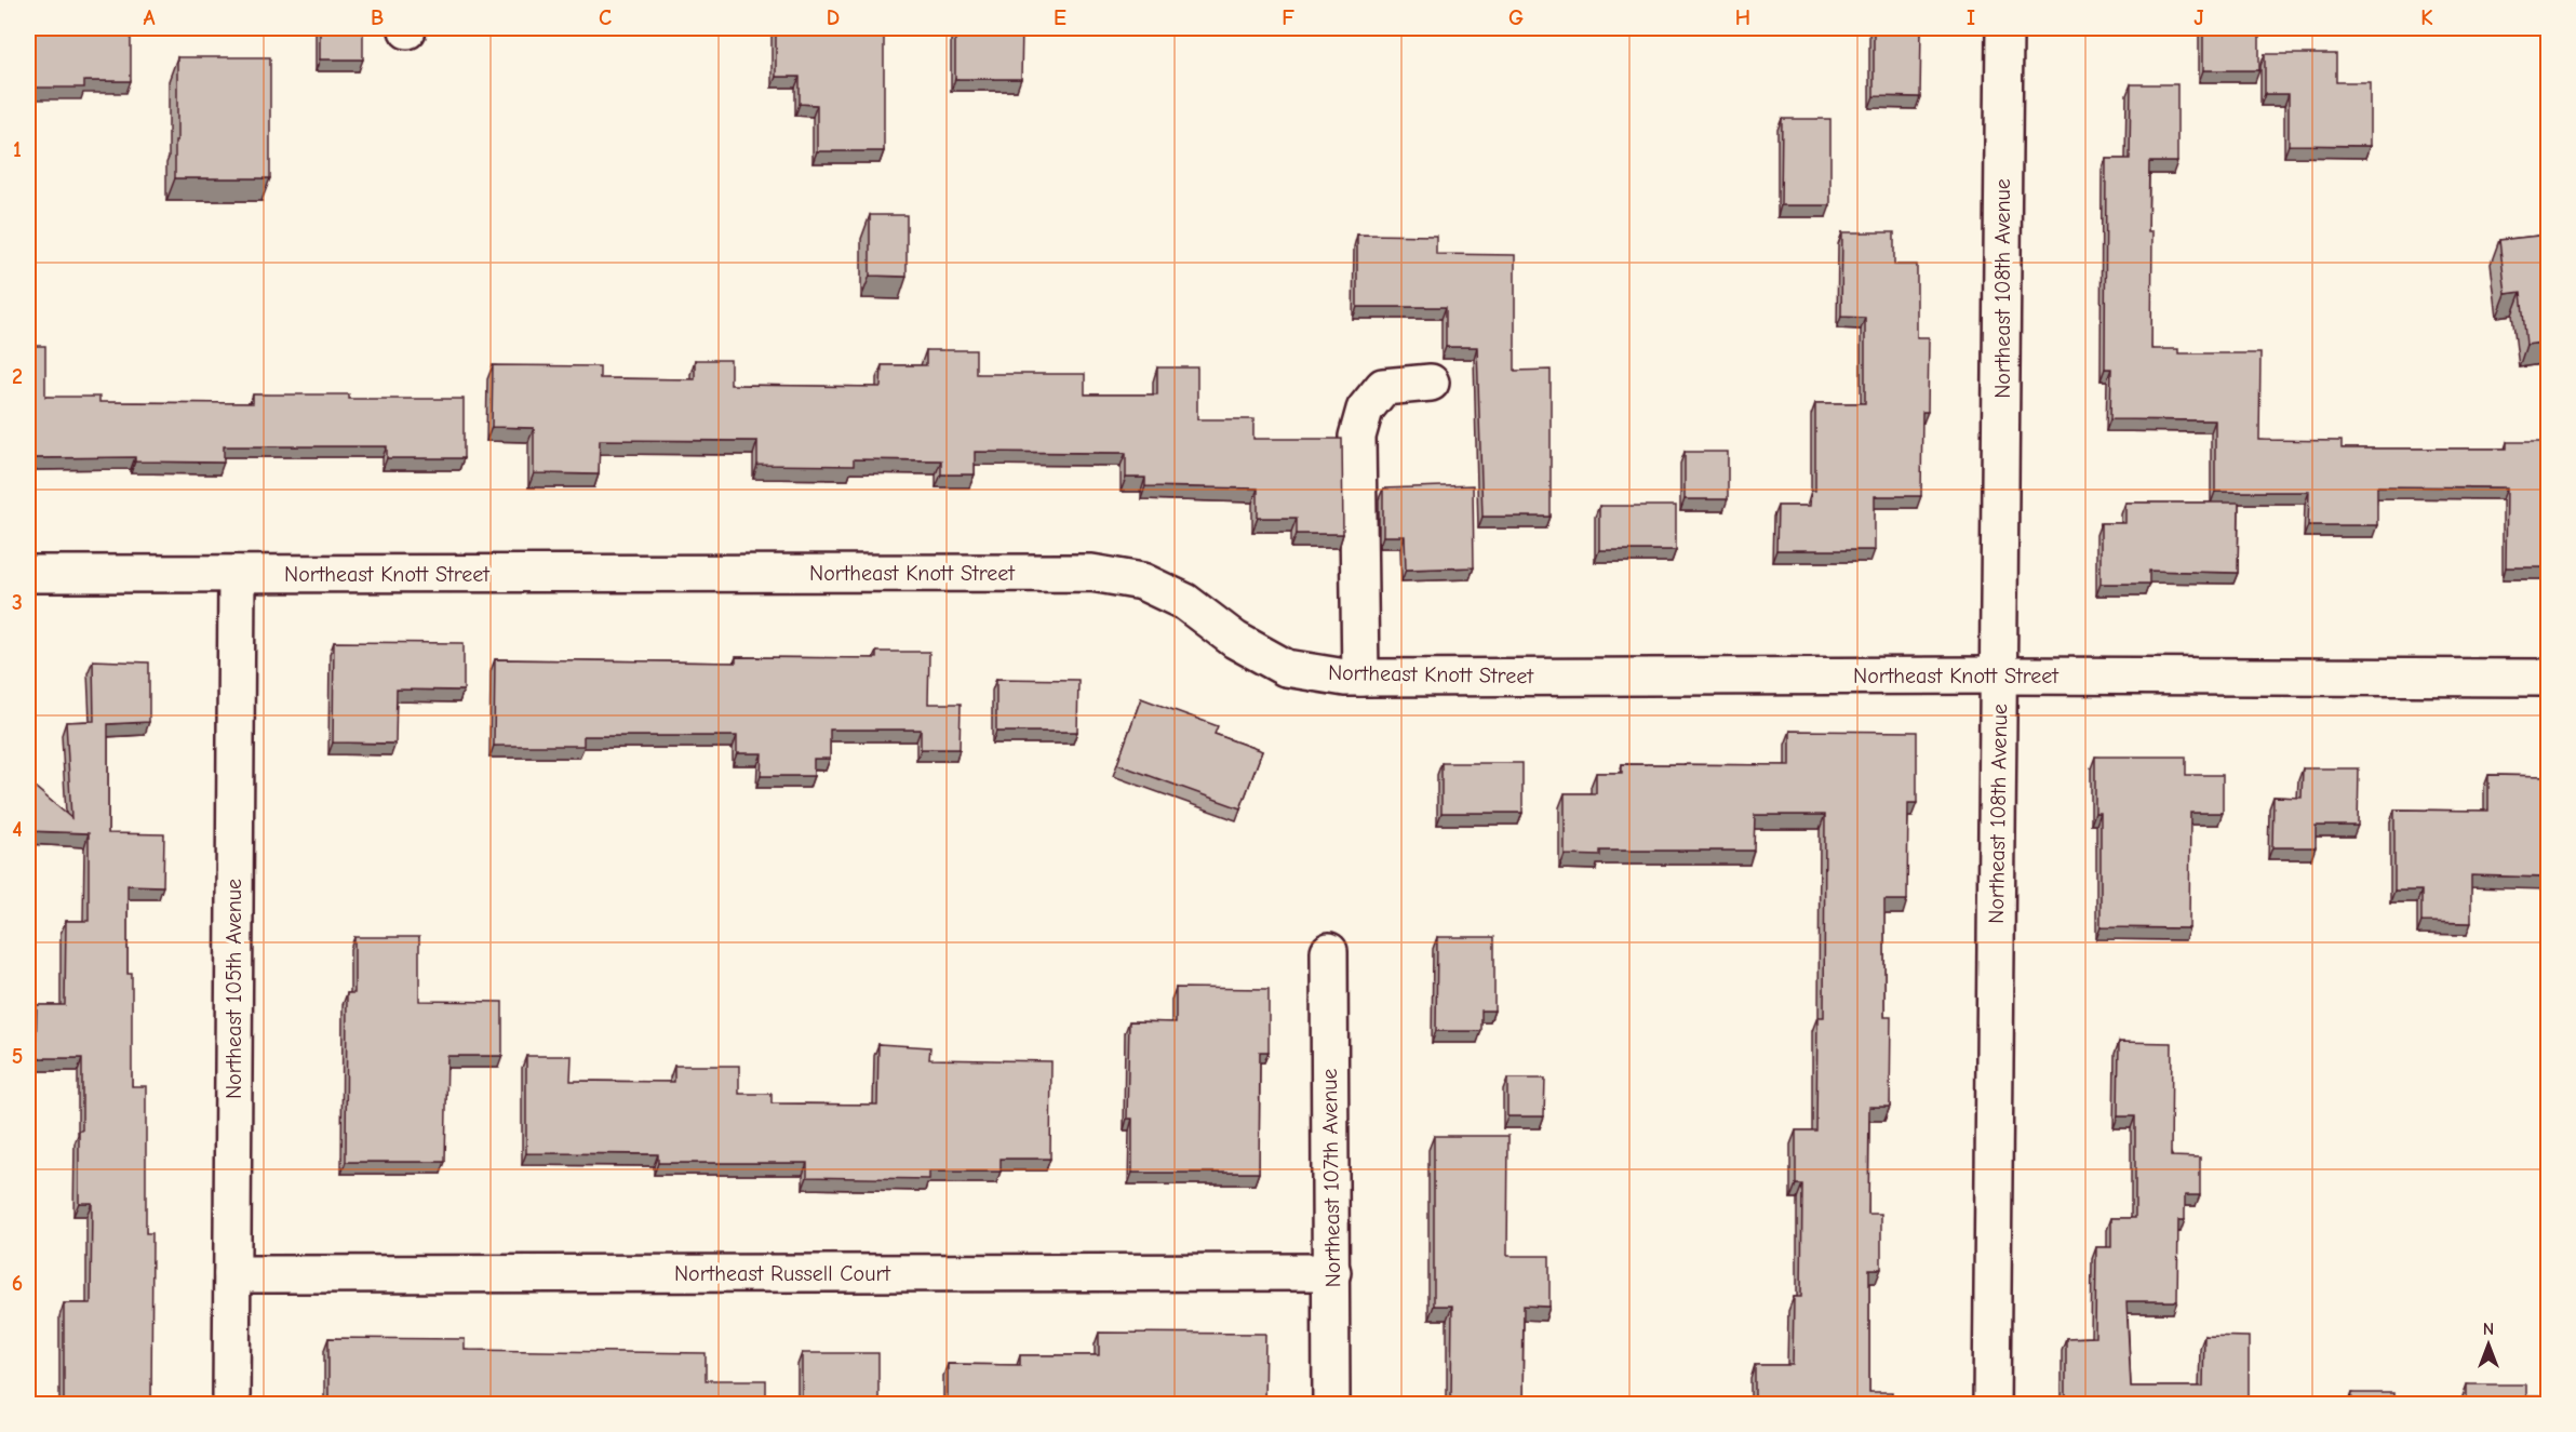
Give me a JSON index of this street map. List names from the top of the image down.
{
  "streets": {
    "street": [
      "Northeast 108th Avenue",
      "Northeast Knott Street",
      "Northeast 105th Avenue",
      "Northeast 107th Avenue",
      "Northeast Russell Court"
    ]
  },
  "crossings": [
    ["Northeast 108th Avenue", "Northeast Knott Street"],
    ["Northeast Knott Street", "Northeast 105th Avenue"],
    ["Northeast 105th Avenue", "Northeast Russell Court"],
    ["Northeast 107th Avenue", "Northeast Russell Court"]
  ],
  "north": "top",
  "grid": {
    "columns": [
      "A",
      "B",
      "C",
      "D",
      "E",
      "F",
      "G",
      "H",
      "I",
      "J",
      "K"
    ],
    "rows": [
      "1",
      "2",
      "3",
      "4",
      "5",
      "6"
    ]
  }
}
